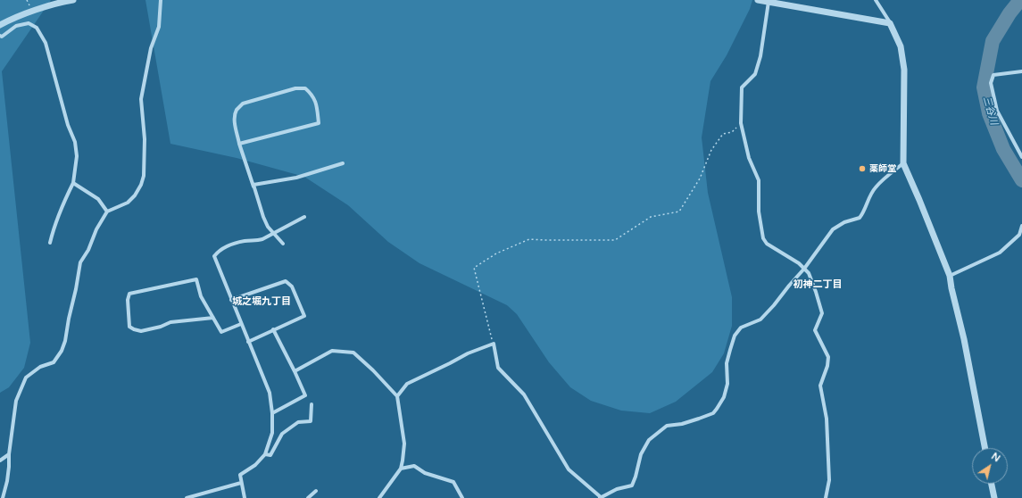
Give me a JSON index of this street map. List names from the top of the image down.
{
  "districts": ["初神二丁目", "城之堀九丁目"],
  "water": ["三谷川"],
  "places": ["薬師堂"],
  "north": "top right"
}
